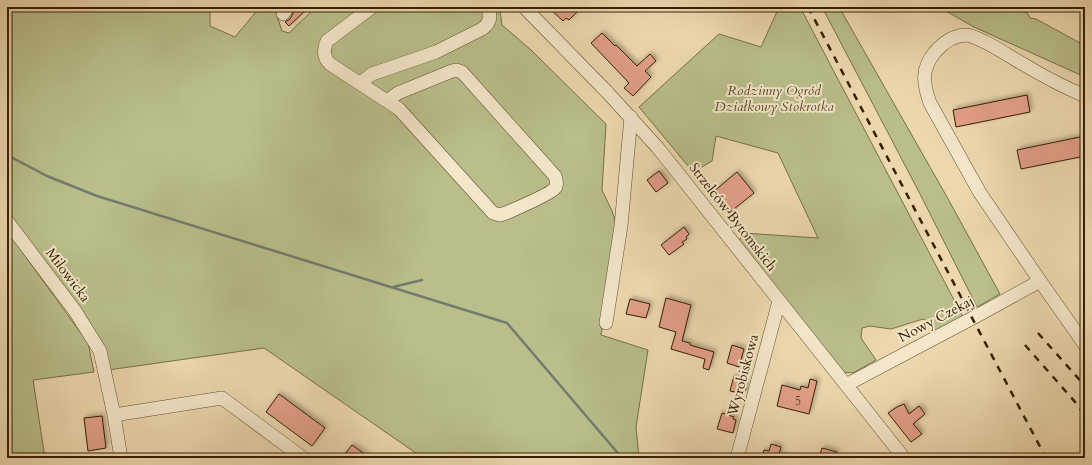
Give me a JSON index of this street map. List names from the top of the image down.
{
  "streets": {
    "street": [
      "Strzelców Bytomskich",
      "Milowicka",
      "Nowy Czekaj",
      "Wyrobiskowa"
    ]
  },
  "crossings": [
    ["Strzelców Bytomskich", "Nowy Czekaj"],
    ["Strzelców Bytomskich", "Wyrobiskowa"]
  ],
  "parks": ["Rodzinny Ogród Działkowy Stokrotka"],
  "house_numbers": ["5"]
}
